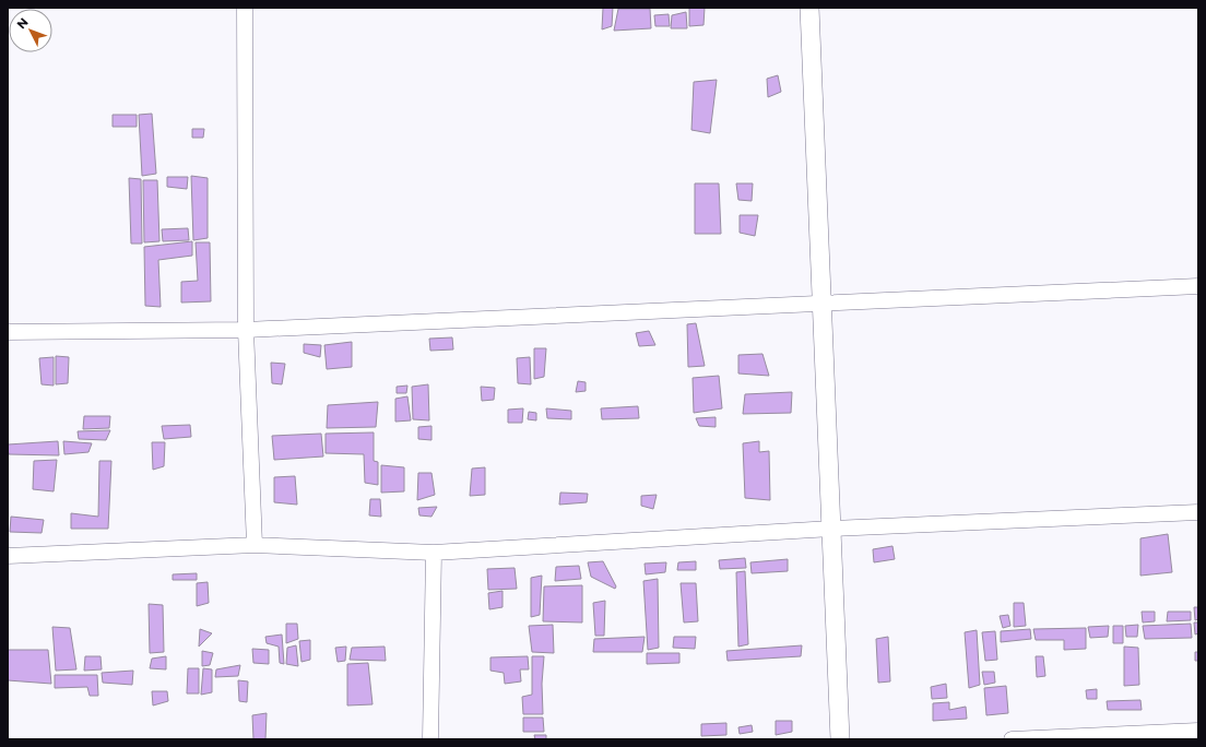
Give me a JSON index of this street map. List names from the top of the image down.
{
  "north": "top left"
}
